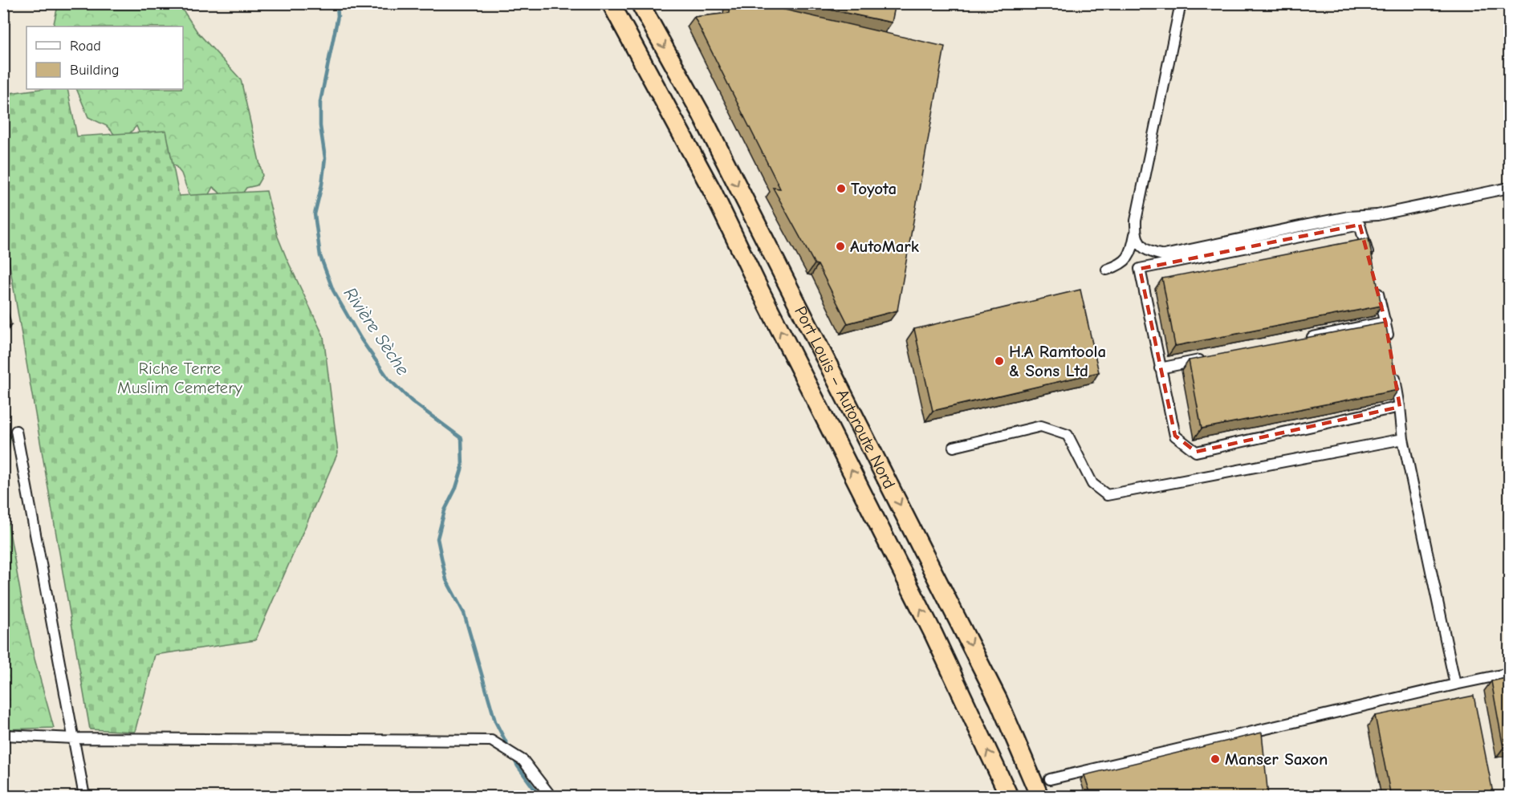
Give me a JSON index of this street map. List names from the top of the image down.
{
  "streets": {
    "highway": ["Port Louis – Autoroute Nord"]
  },
  "water": ["Rivière Sèche"],
  "parks": ["Riche Terre Muslim Cemetery"],
  "places": [
    "Toyota",
    "AutoMark",
    "H.A Ramtoola & Sons Ltd",
    "Manser Saxon"
  ],
  "legend": ["Road", "Building"]
}
